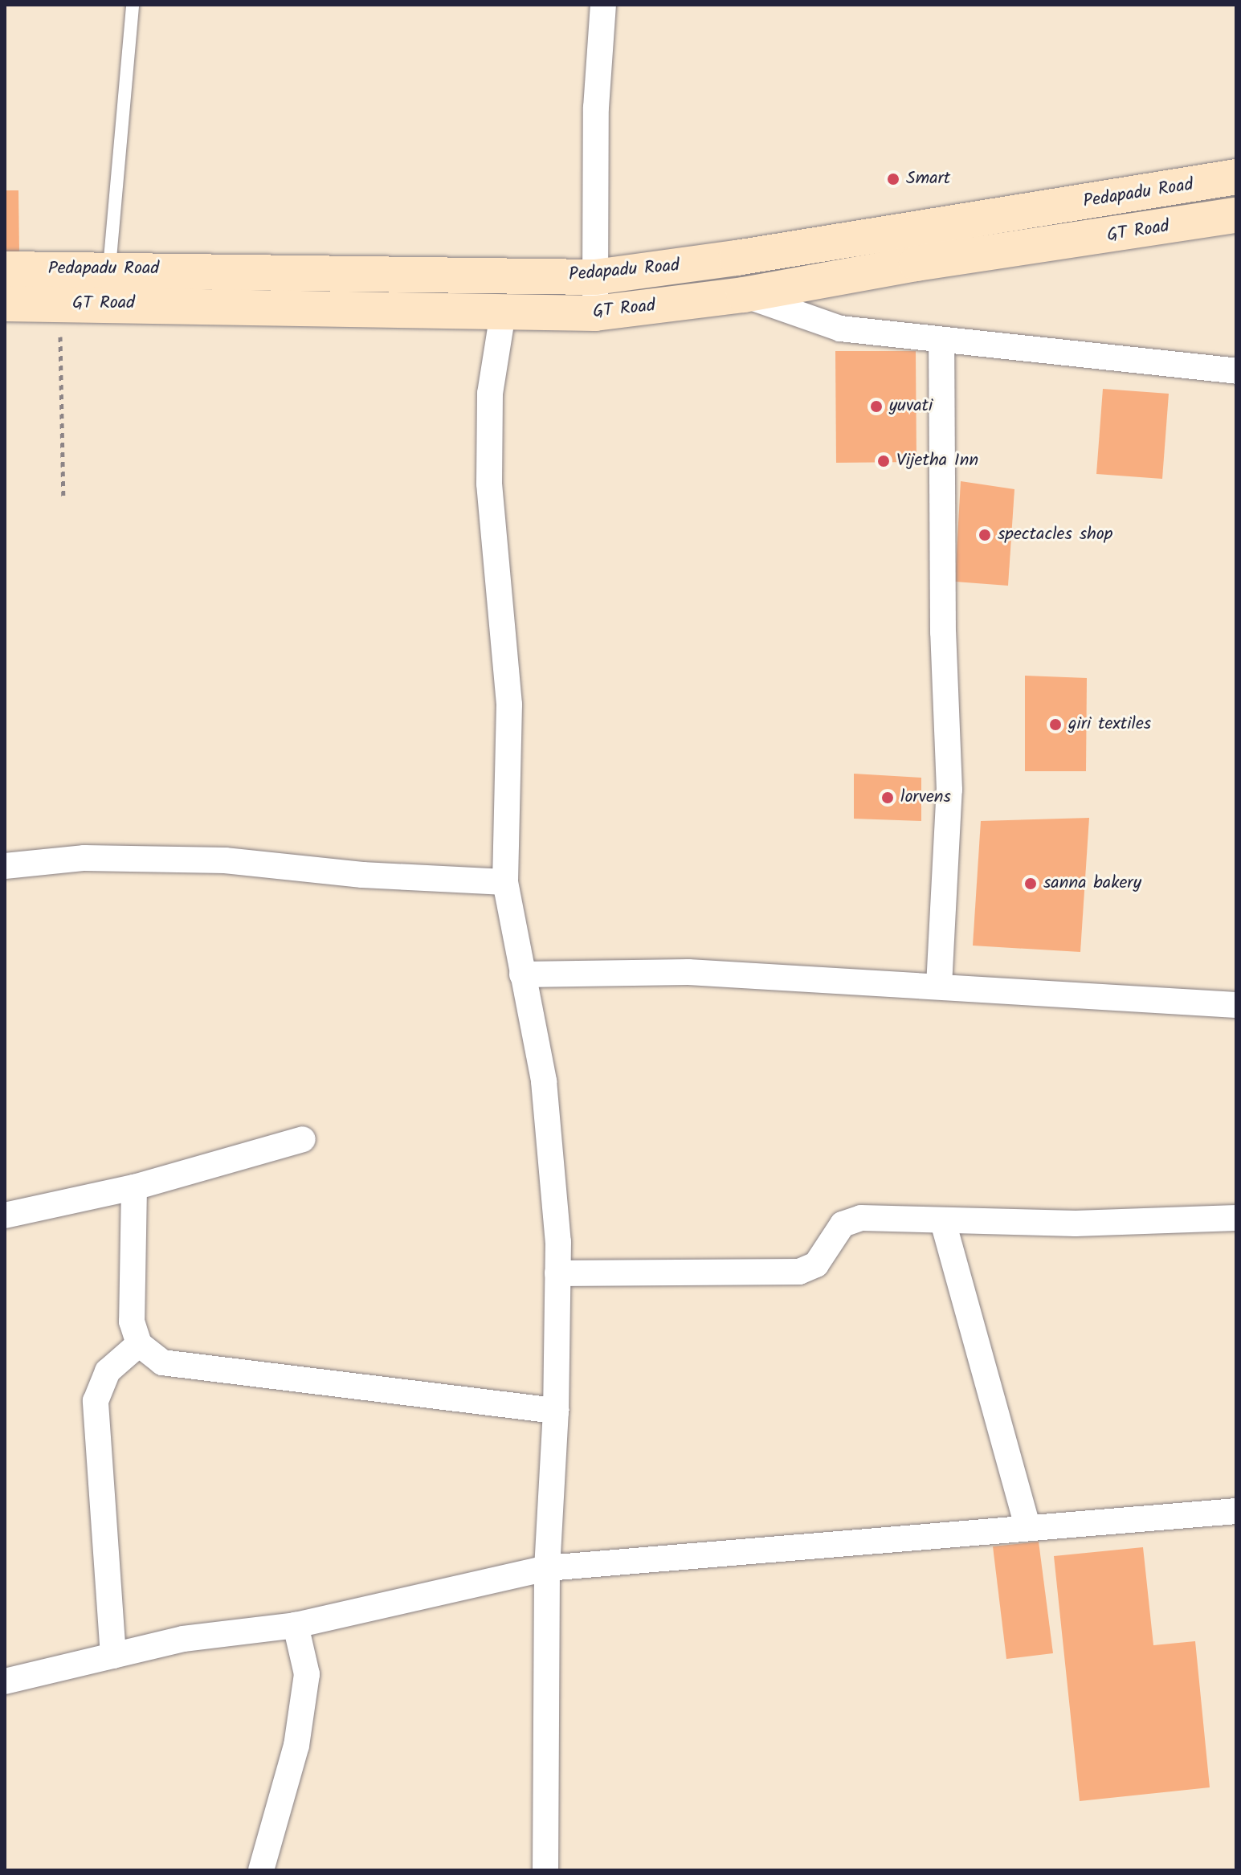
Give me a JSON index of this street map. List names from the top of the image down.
{
  "streets": {
    "main road": ["Pedapadu Road", "GT Road"]
  },
  "places": [
    "Smart",
    "yuvati",
    "Vijetha Inn",
    "spectacles shop",
    "giri textiles",
    "lorvens",
    "sanna bakery"
  ]
}
